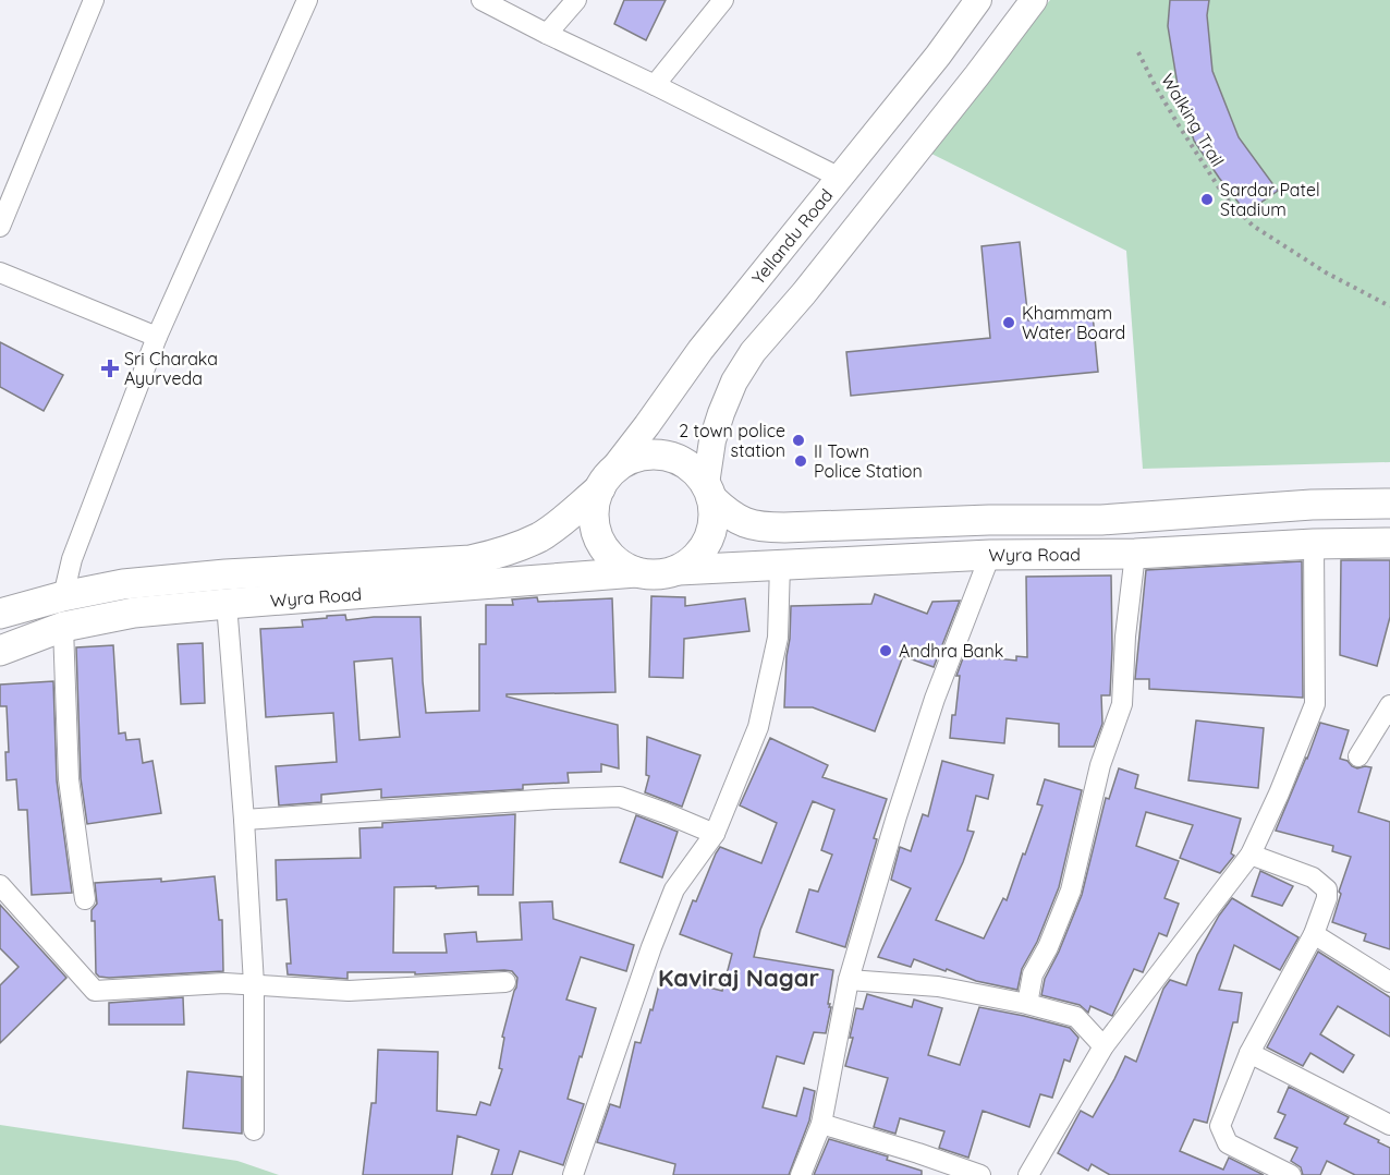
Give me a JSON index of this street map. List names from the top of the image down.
{
  "streets": {
    "main road": ["Yellandu Road", "Wyra Road"],
    "path": ["Walking Trail"]
  },
  "crossings": [
    ["Yellandu Road", "Wyra Road"]
  ],
  "districts": ["Kaviraj Nagar"],
  "places": {
    "other": [
      "Sardar Patel Stadium",
      "Khammam Water Board",
      "2 town police station",
      "II Town Police Station",
      "Andhra Bank"
    ],
    "health": ["Sri Charaka Ayurveda"]
  }
}
